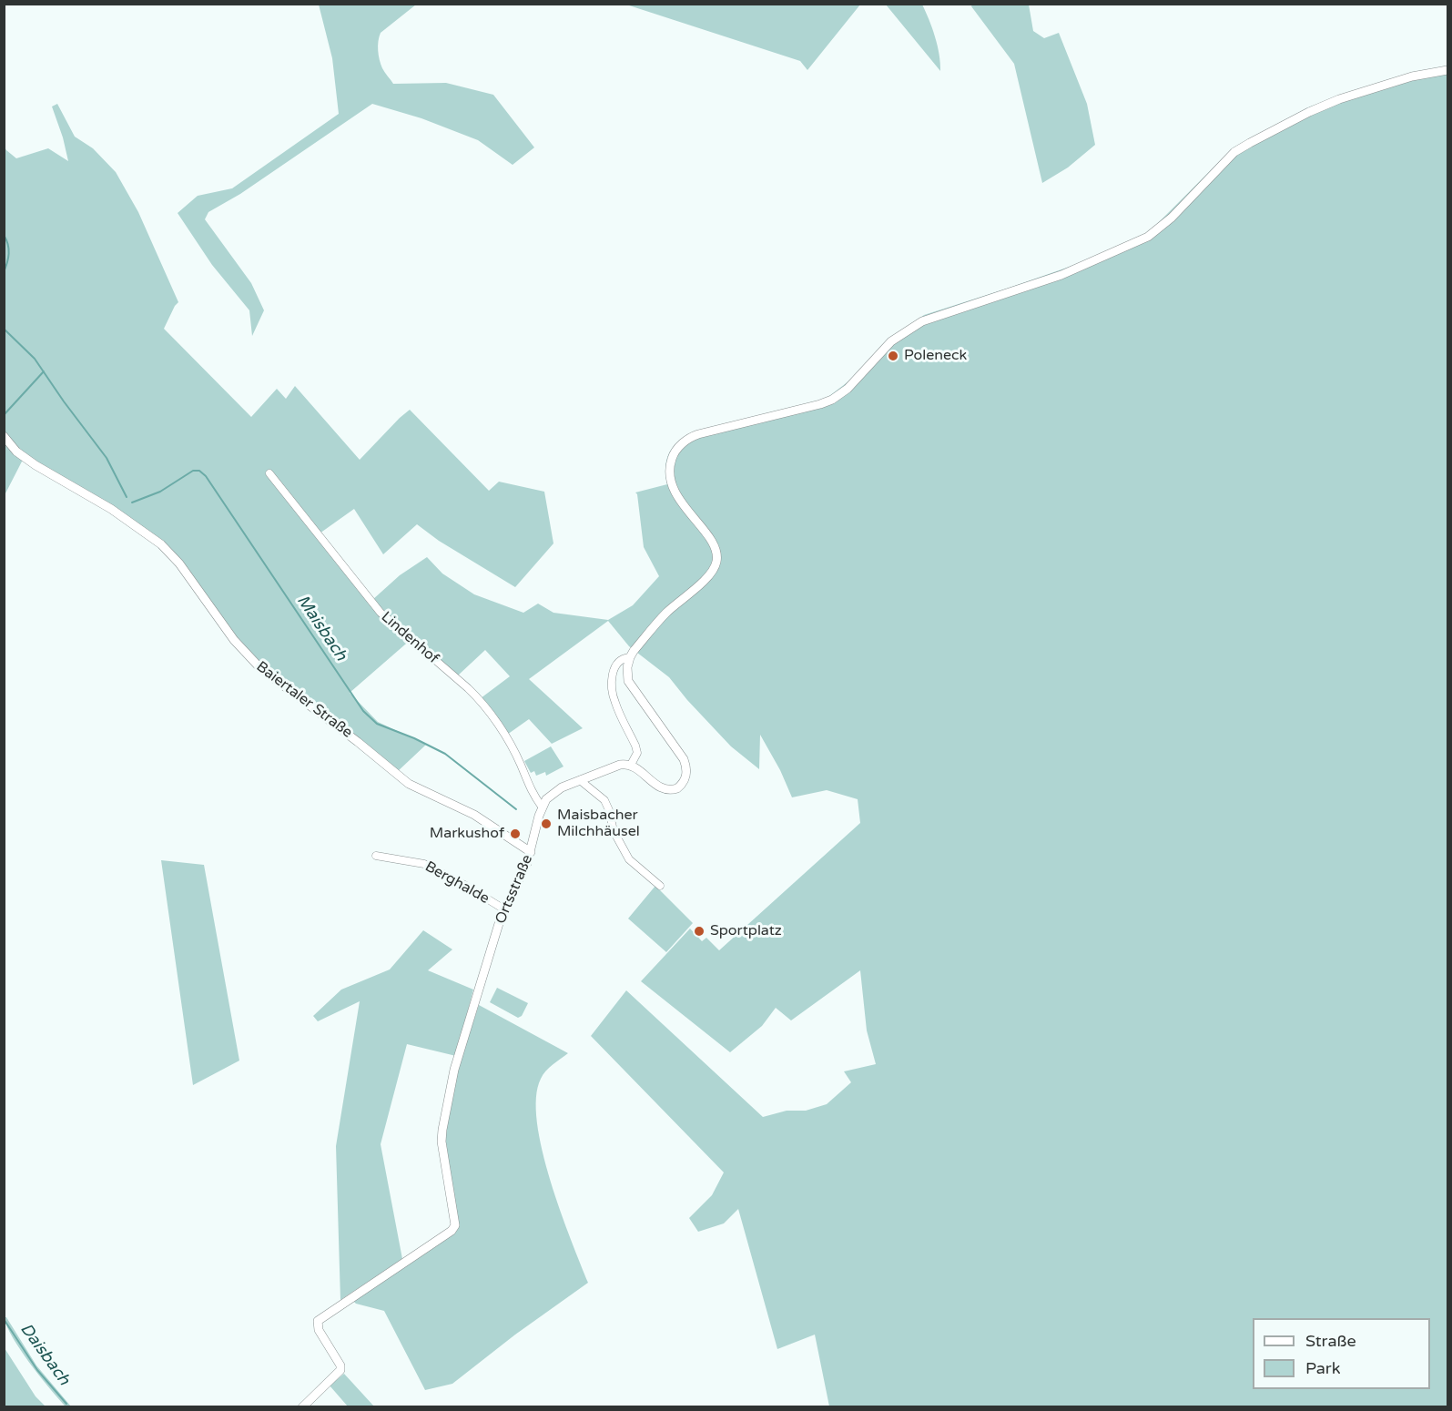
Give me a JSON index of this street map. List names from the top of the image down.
{
  "streets": {
    "street": [
      "Lindenhof",
      "Baiertaler Straße",
      "Berghalde",
      "Ortsstraße"
    ]
  },
  "crossings": [
    ["Lindenhof", "Ortsstraße"],
    ["Baiertaler Straße", "Ortsstraße"],
    ["Berghalde", "Ortsstraße"]
  ],
  "water": ["Maisbach", "Daisbach"],
  "places": [
    "Poleneck",
    "Maisbacher Milchhäusel",
    "Markushof",
    "Sportplatz"
  ],
  "legend": ["Straße", "Park"]
}
